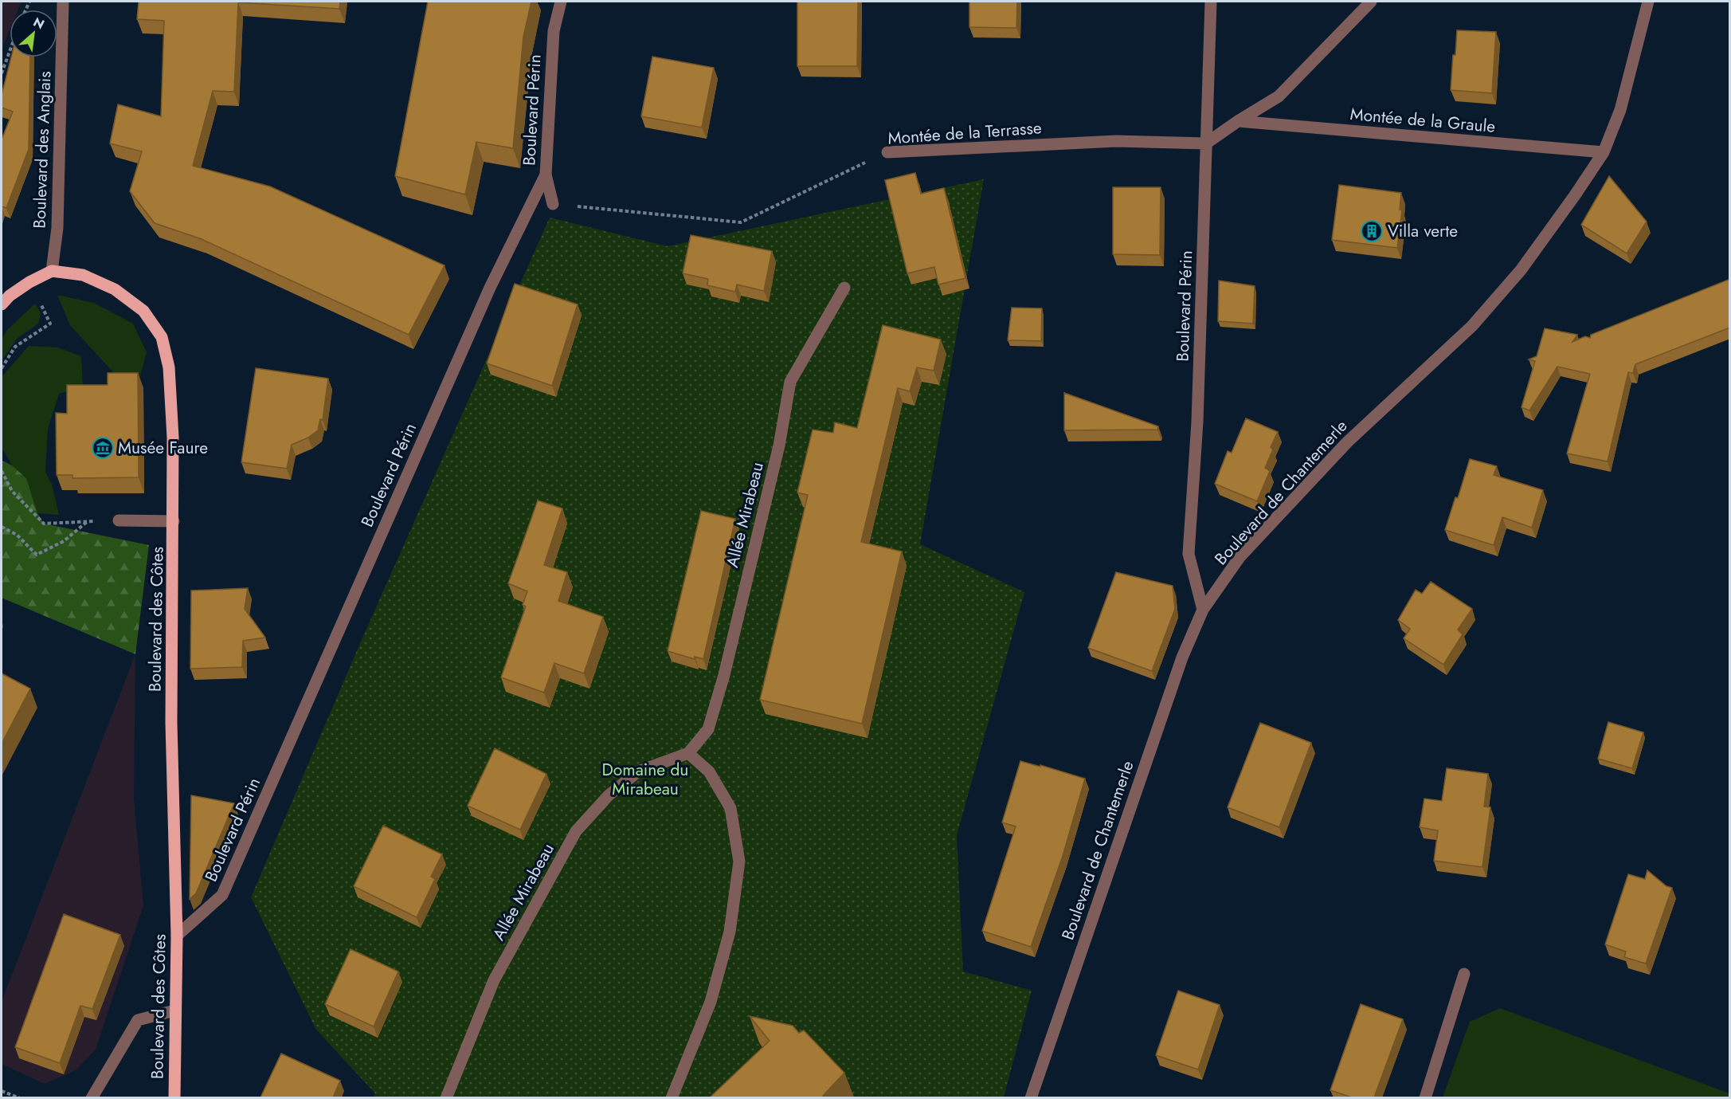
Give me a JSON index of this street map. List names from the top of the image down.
{
  "streets": {
    "main road": ["Boulevard des Côtes"],
    "street": [
      "Boulevard Périn",
      "Montée de la Graule",
      "Montée de la Terrasse",
      "Boulevard des Anglais",
      "Boulevard de Chantemerle",
      "Allée Mirabeau"
    ]
  },
  "crossings": [
    ["Boulevard Périn", "Montée de la Terrasse"],
    ["Boulevard Périn", "Boulevard de Chantemerle"],
    ["Boulevard Périn", "Boulevard des Côtes"],
    ["Montée de la Graule", "Boulevard de Chantemerle"],
    ["Boulevard des Anglais", "Boulevard des Côtes"]
  ],
  "parks": ["Domaine du Mirabeau"],
  "places": {
    "building": ["Villa verte"],
    "museum": ["Musée Faure"]
  },
  "north": "top right"
}
